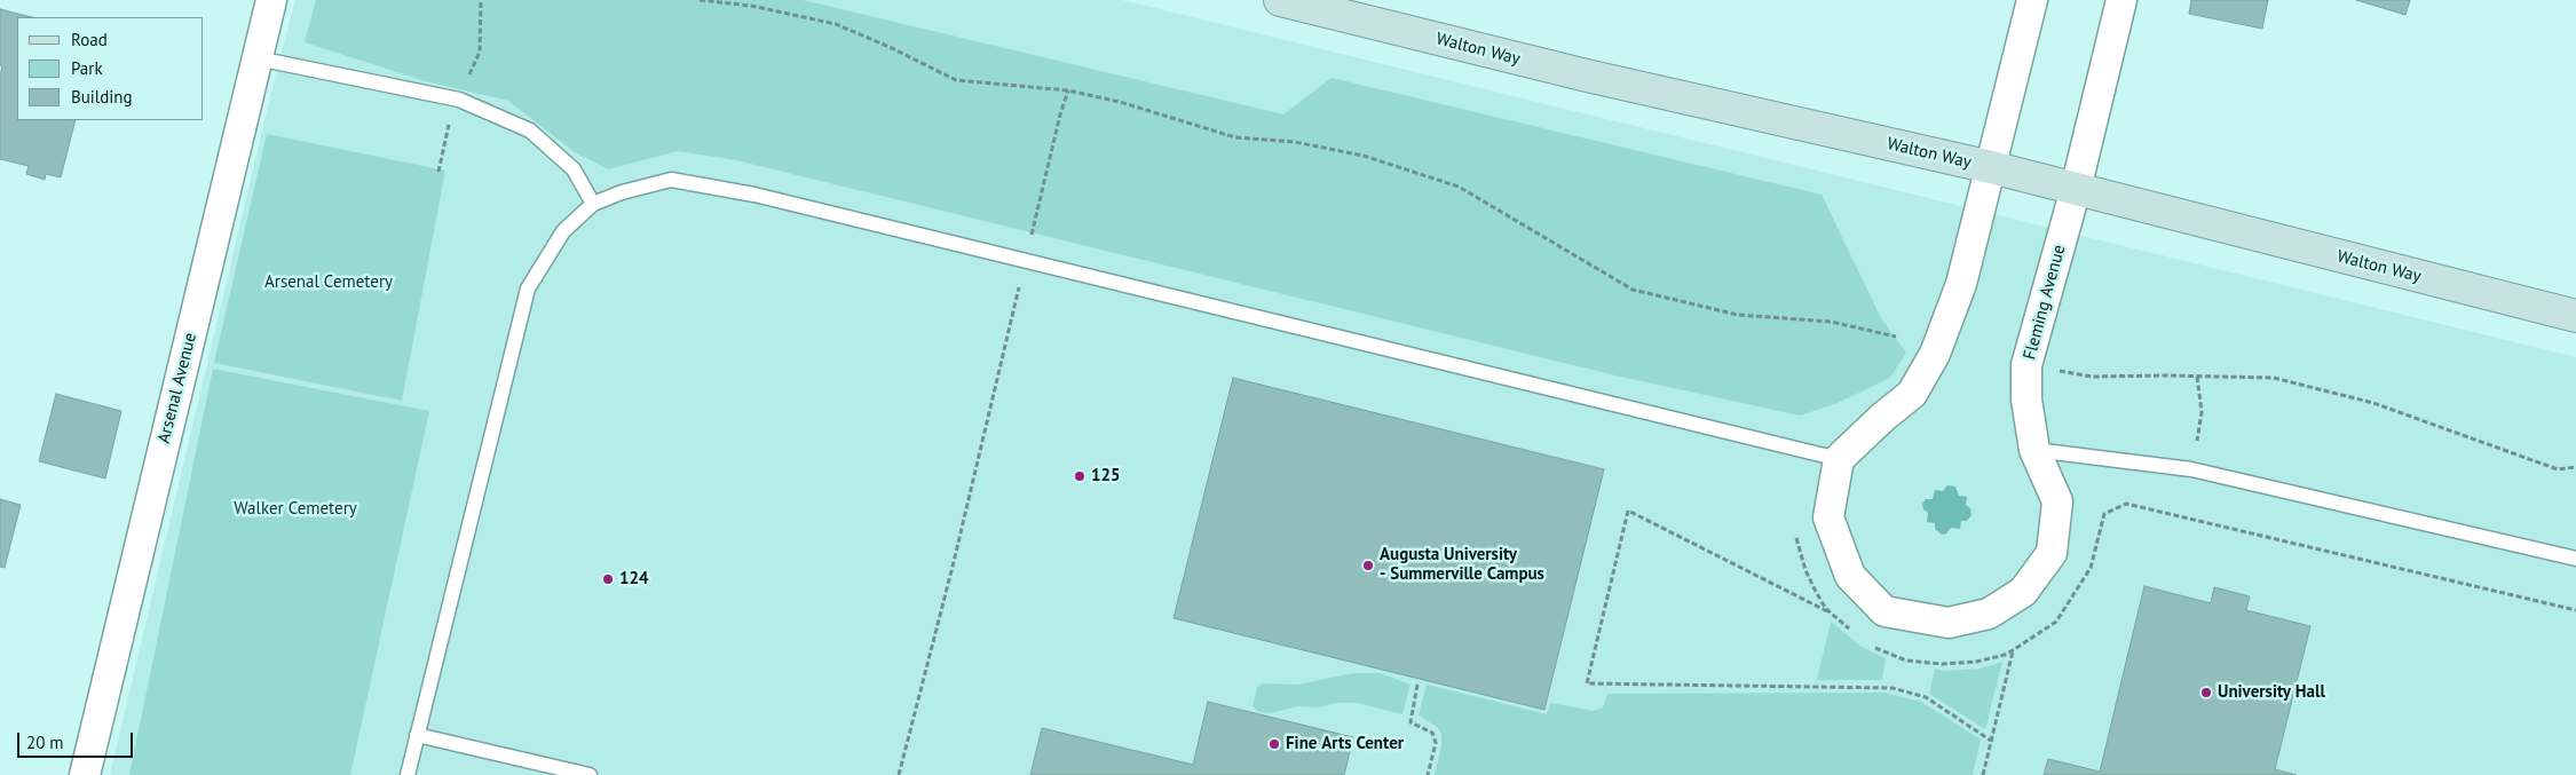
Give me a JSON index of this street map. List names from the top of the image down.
{
  "streets": {
    "main road": ["Walton Way"],
    "street": ["Fleming Avenue", "Arsenal Avenue"]
  },
  "crossings": [
    ["Walton Way", "Fleming Avenue"]
  ],
  "parks": ["Arsenal Cemetery", "Walker Cemetery"],
  "places": [
    "125",
    "Augusta University - Summerville Campus",
    "124",
    "University Hall",
    "Fine Arts Center"
  ],
  "legend": ["Road", "Park", "Building"],
  "scale_bar": "20 m"
}
